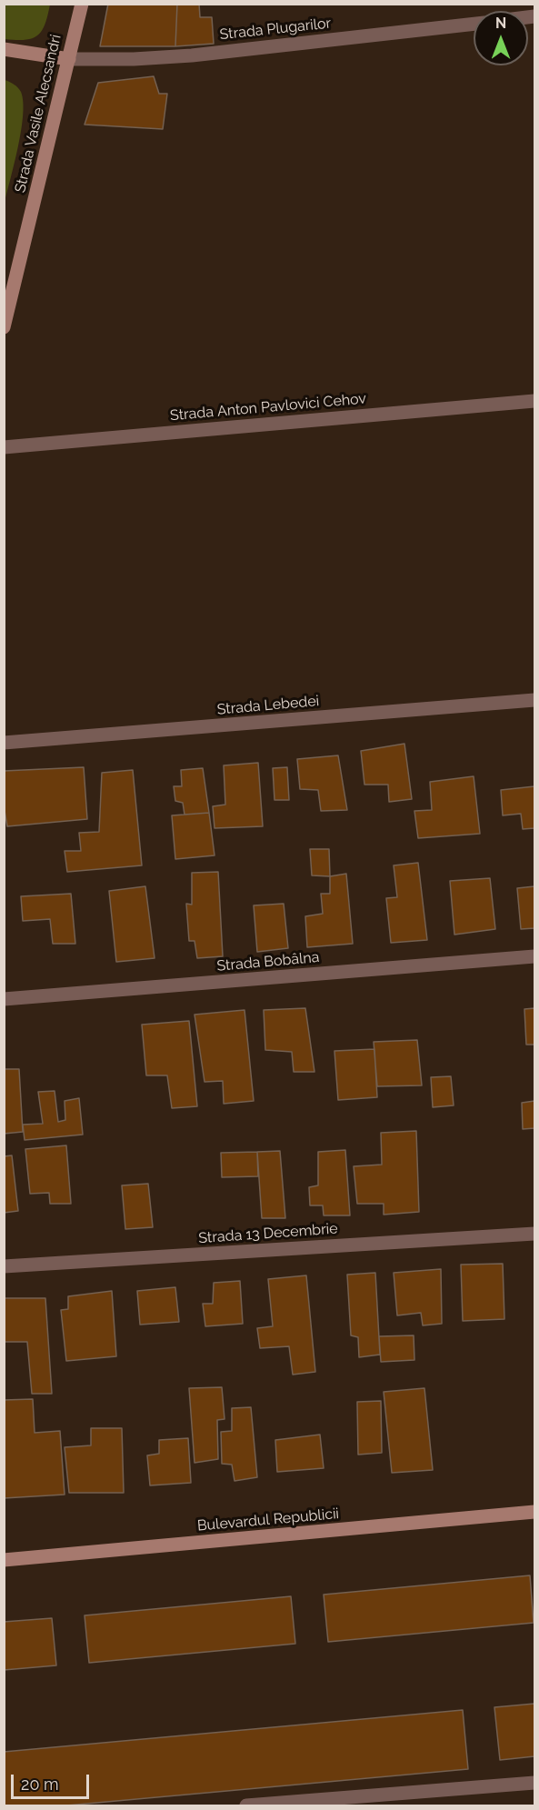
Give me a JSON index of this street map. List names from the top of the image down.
{
  "streets": {
    "street": [
      "Strada Plugarilor",
      "Strada Vasile Alecsandri",
      "Strada Anton Pavlovici Cehov",
      "Strada Lebedei",
      "Strada Bobâlna",
      "Strada 13 Decembrie",
      "Bulevardul Republicii"
    ]
  },
  "crossings": [
    ["Strada Plugarilor", "Strada Vasile Alecsandri"]
  ],
  "scale_bar": "20 m",
  "north": "top"
}
